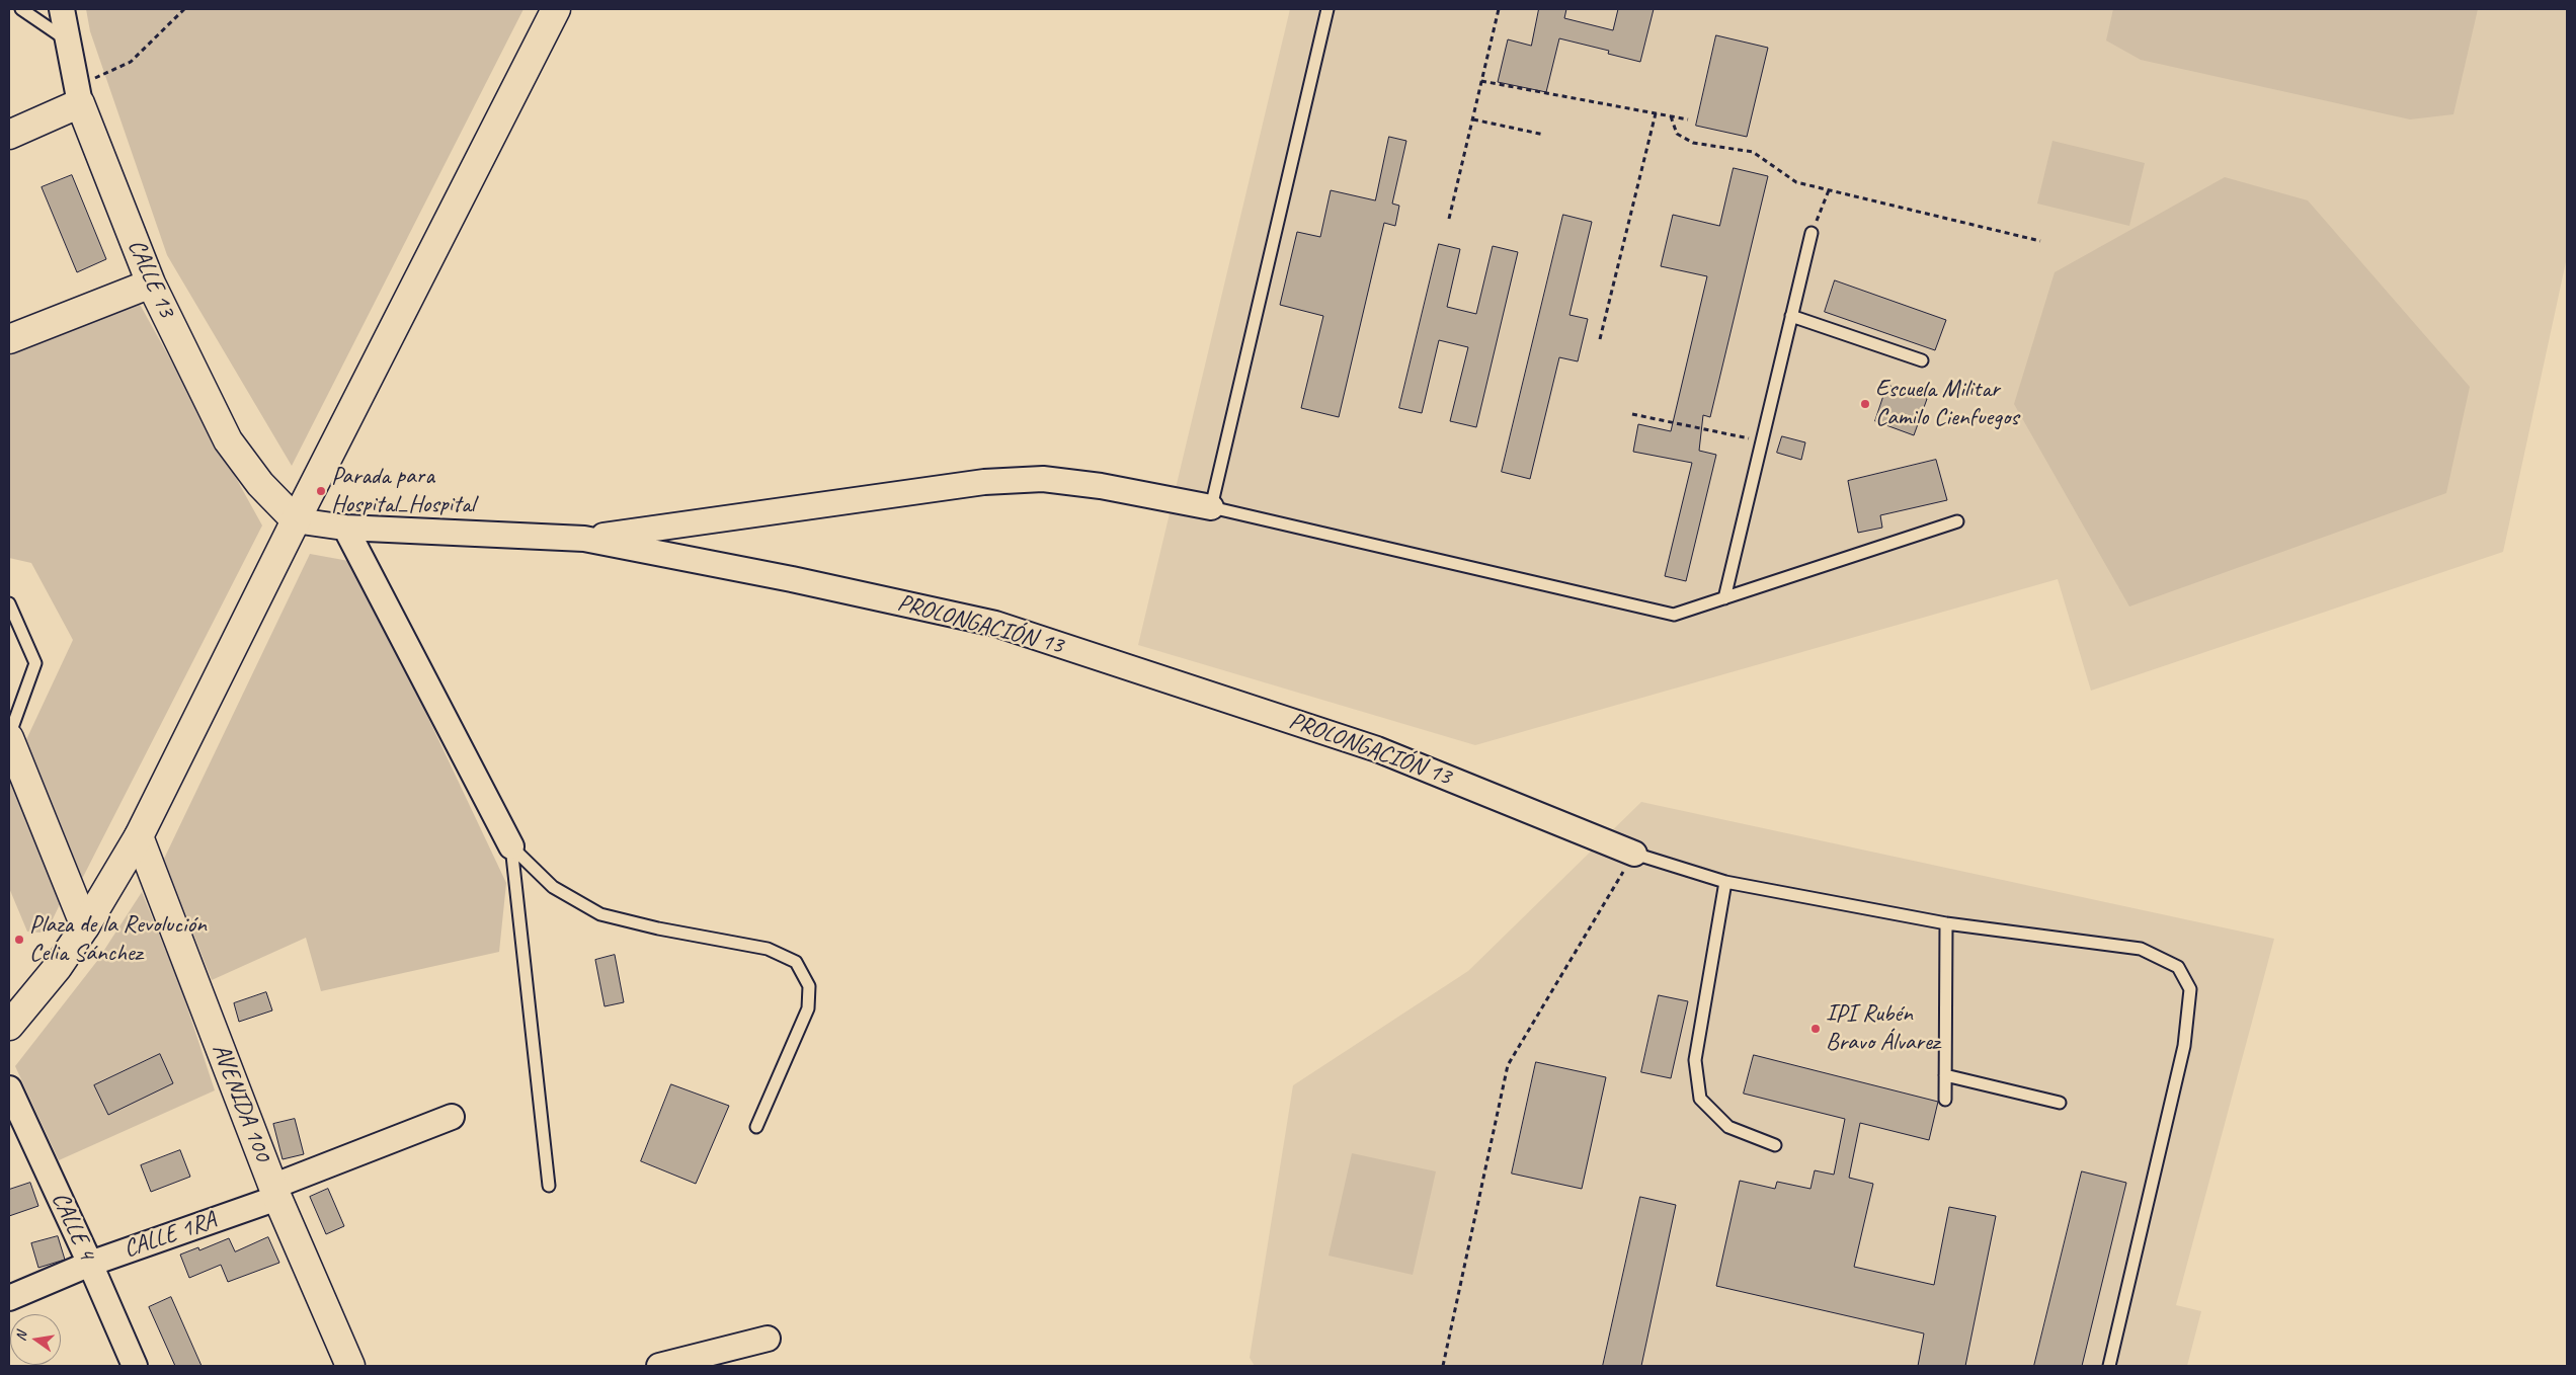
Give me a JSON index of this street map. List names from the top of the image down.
{
  "streets": {
    "street": [
      "CALLE 13",
      "PROLONGACIÓN 13",
      "AVENIDA 100",
      "CALLE 4",
      "CALLE 1RA"
    ]
  },
  "crossings": [
    ["CALLE 13", "PROLONGACIÓN 13"],
    ["AVENIDA 100", "CALLE 1RA"],
    ["CALLE 4", "CALLE 1RA"]
  ],
  "places": [
    "Escuela Militar Camilo Cienfuegos",
    "Parada para Hospital_Hospital",
    "Plaza de la Revolución Celia Sánchez",
    "IPI Rubén Bravo Álvarez"
  ],
  "north": "left"
}
